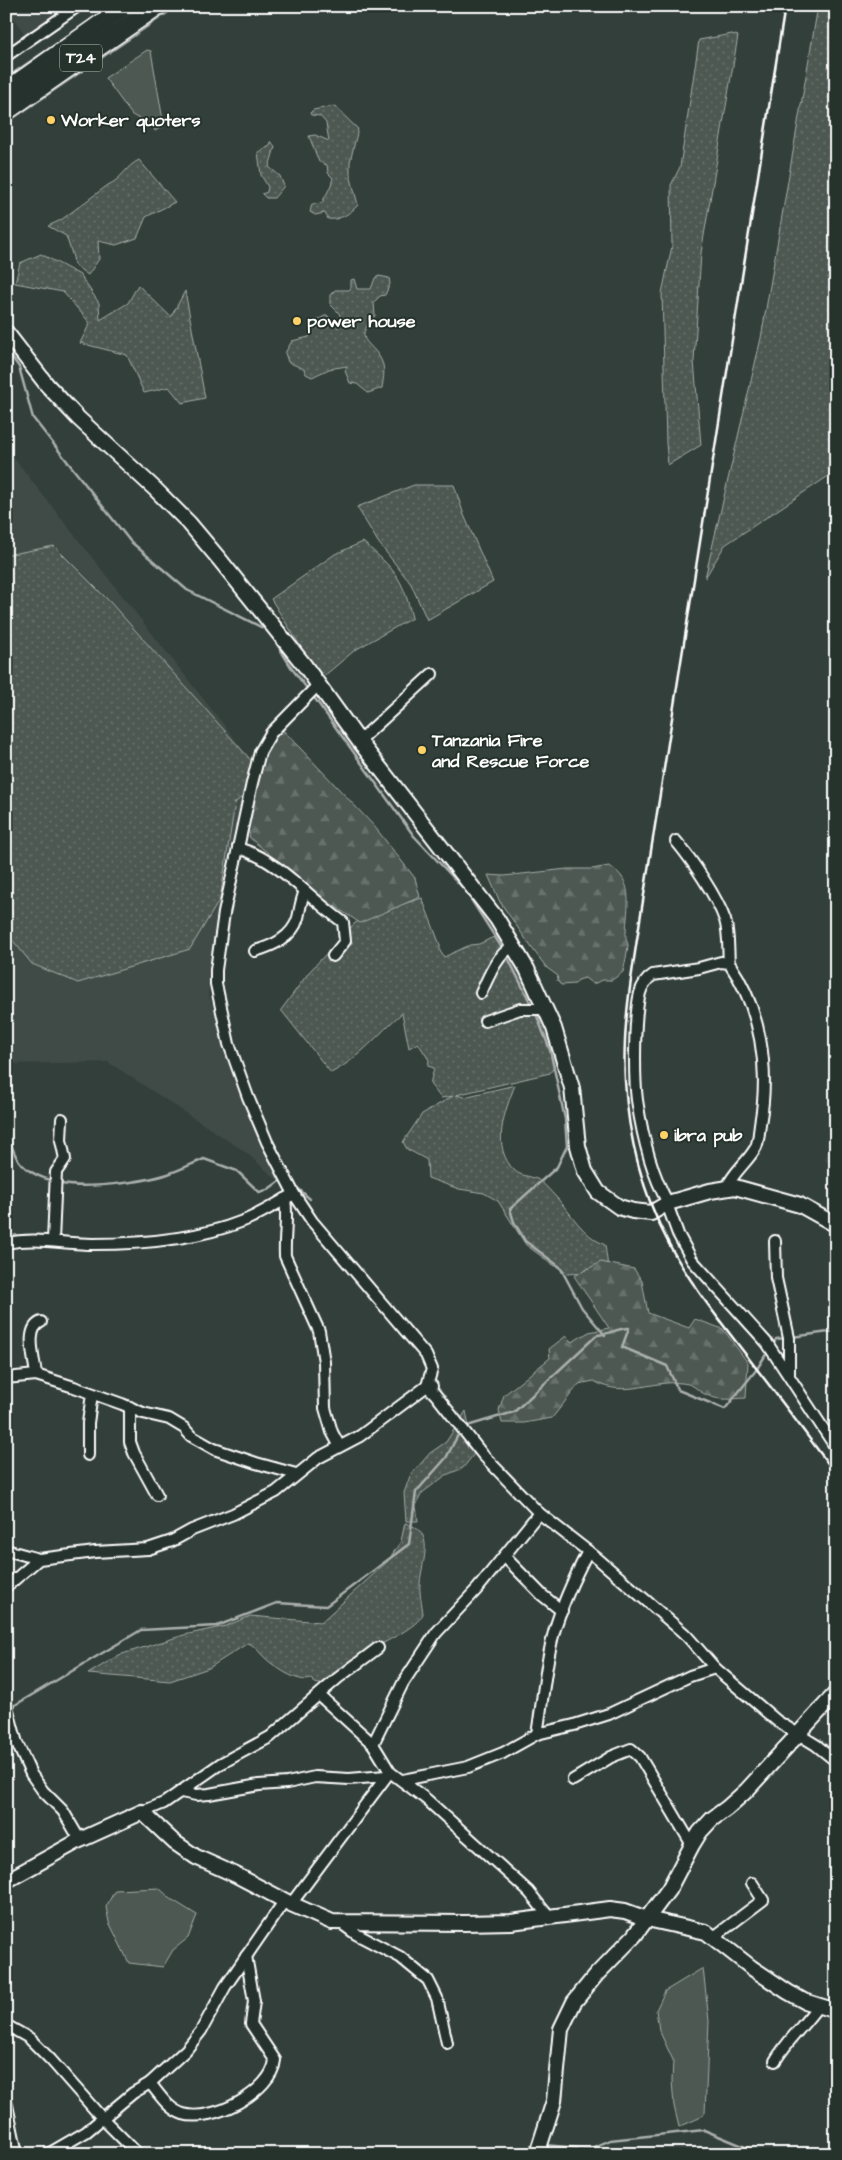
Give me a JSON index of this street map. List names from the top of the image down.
{
  "streets": {
    "highway": ["T24"]
  },
  "places": [
    "Worker quoters",
    "power house",
    "Tanzania Fire and Rescue Force",
    "ibra pub"
  ]
}
